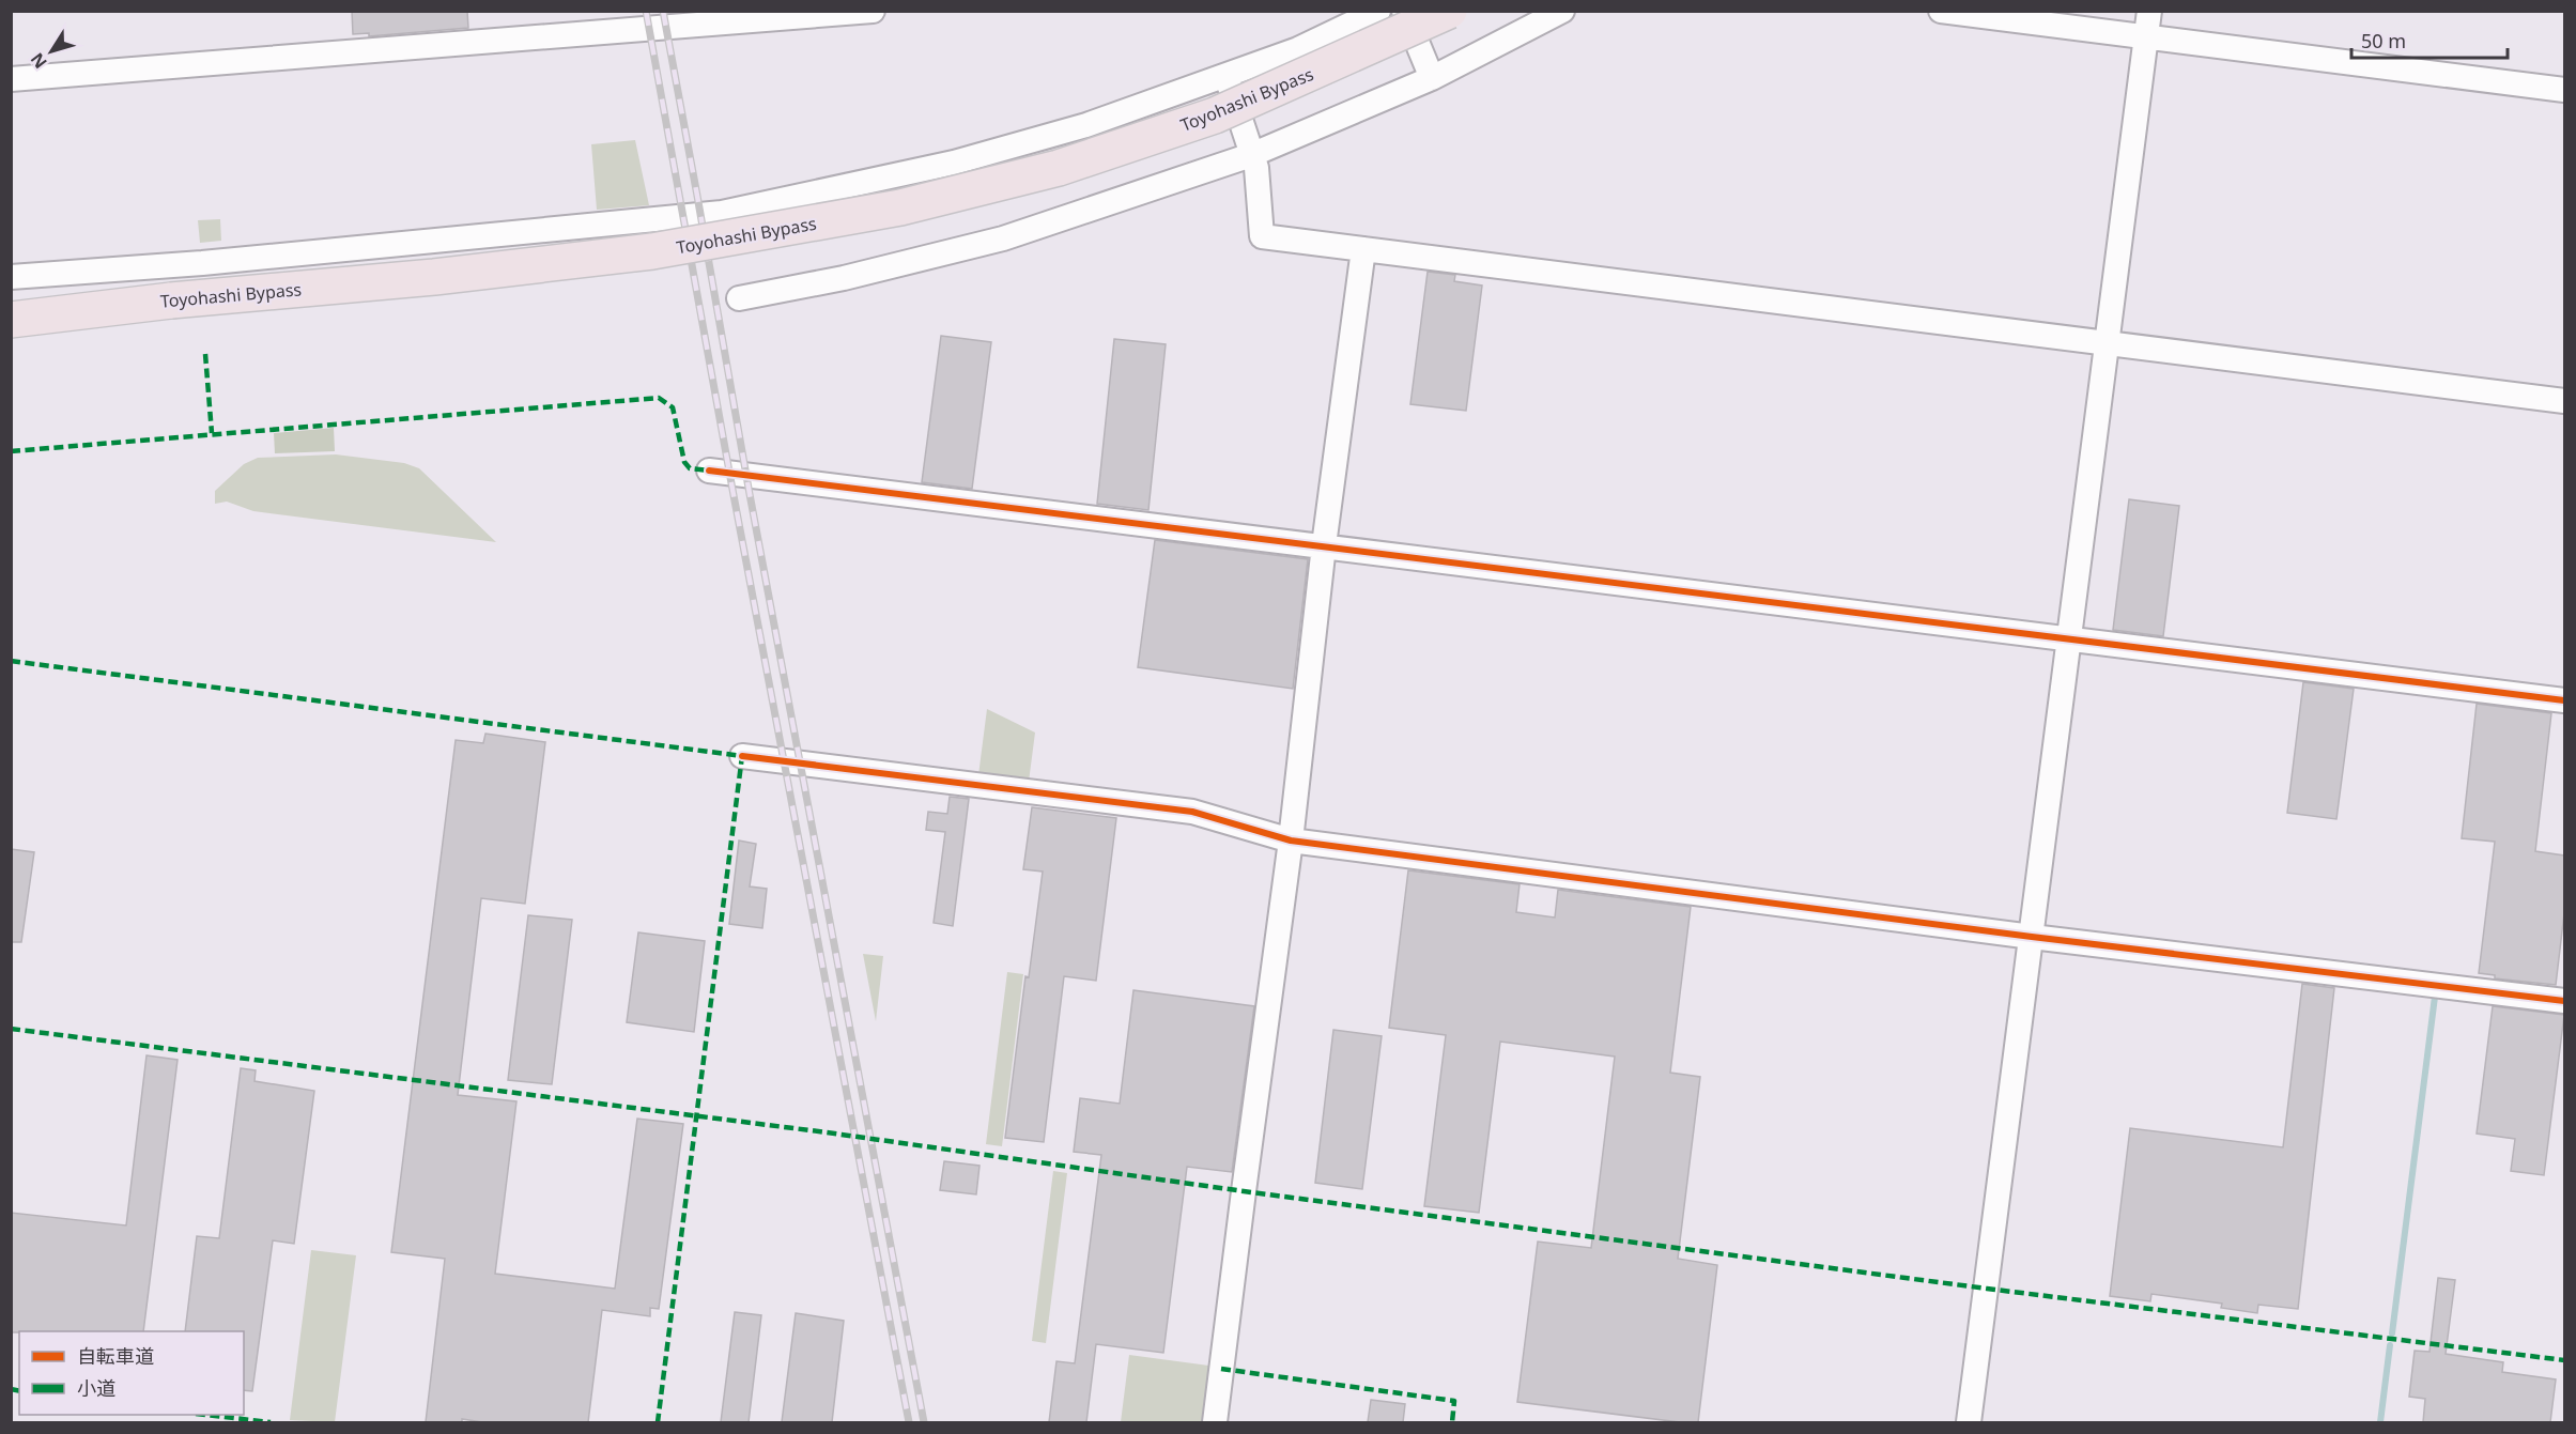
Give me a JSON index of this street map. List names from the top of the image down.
{
  "streets": {
    "highway": ["Toyohashi Bypass"]
  },
  "legend": ["自転車道", "小道"],
  "scale_bar": "50 m",
  "north": "bottom left"
}
